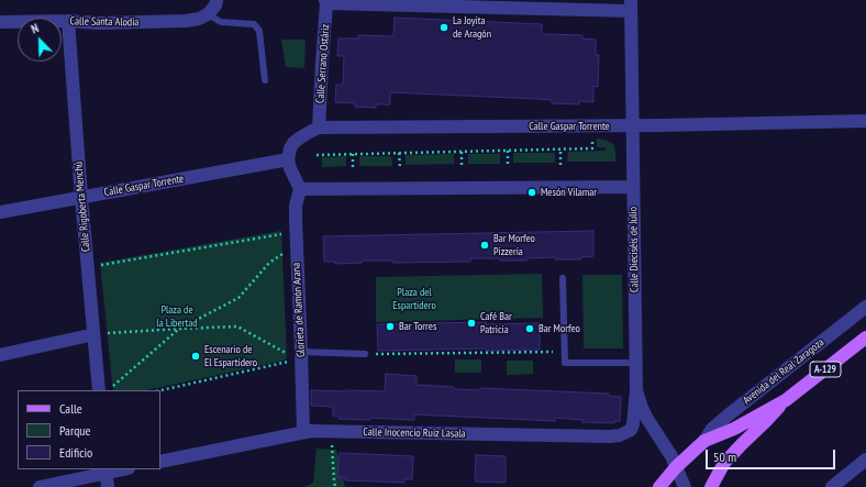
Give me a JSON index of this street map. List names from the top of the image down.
{
  "streets": {
    "main road": ["A-129", "Avenida del Real Zaragoza"],
    "street": [
      "Calle Santa Alodia",
      "Calle Serrano Ostáriz",
      "Calle Gaspar Torrente",
      "Calle Rigoberta Menchú",
      "Calle Dieciséis de Julio",
      "Glorieta de Ramón Arana",
      "Calle Inocencio Ruiz Lasala"
    ]
  },
  "crossings": [
    ["Calle Santa Alodia", "Calle Rigoberta Menchú"],
    ["Calle Serrano Ostáriz", "Calle Gaspar Torrente"],
    ["Calle Gaspar Torrente", "Calle Rigoberta Menchú"],
    ["Calle Gaspar Torrente", "Calle Dieciséis de Julio"],
    ["Calle Dieciséis de Julio", "Avenida del Real Zaragoza"],
    ["Calle Dieciséis de Julio", "Calle Inocencio Ruiz Lasala"],
    ["Glorieta de Ramón Arana", "Calle Inocencio Ruiz Lasala"]
  ],
  "parks": ["Plaza del Espartidero", "Plaza de la Libertad"],
  "places": [
    "La Joyita de Aragón",
    "Mesón Vilamar",
    "Bar Morfeo Pizzería",
    "Café Bar Patricia",
    "Bar Torres",
    "Bar Morfeo",
    "Escenario de El Espartidero"
  ],
  "legend": ["Calle", "Parque", "Edificio"],
  "scale_bar": "50 m",
  "north": "top left"
}
